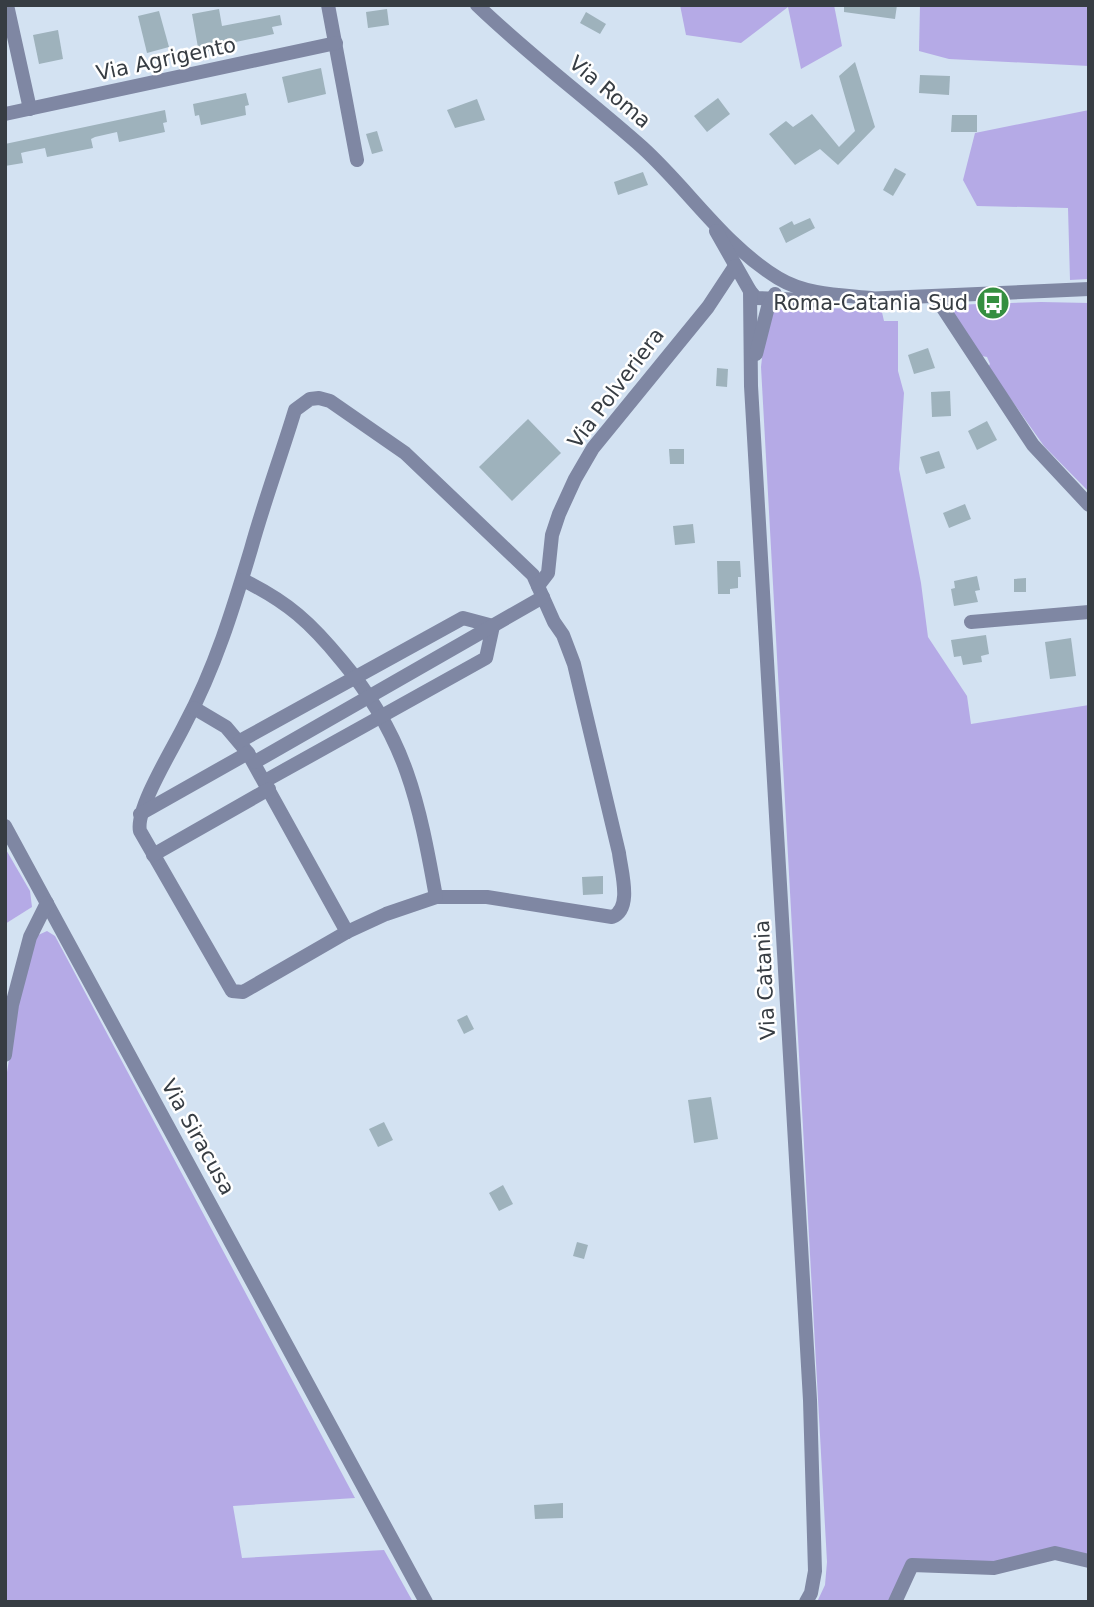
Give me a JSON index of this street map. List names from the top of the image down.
{
  "streets": {
    "street": [
      "Via Agrigento",
      "Via Roma",
      "Via Polveriera",
      "Via Catania",
      "Via Siracusa"
    ]
  },
  "places": {
    "bus stop": ["Roma-Catania Sud"]
  }
}
